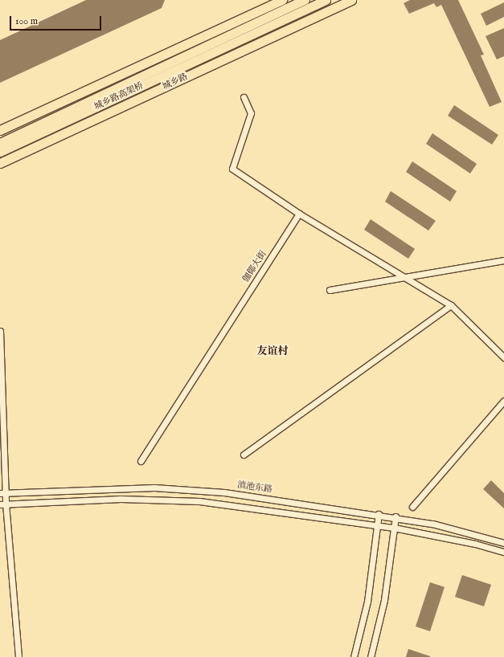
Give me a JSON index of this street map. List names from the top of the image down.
{
  "streets": {
    "highway": ["城乡路", "城乡路高架桥"],
    "street": ["伽倻大街", "滇池东路"]
  },
  "districts": ["友谊村"],
  "scale_bar": "100 m"
}
